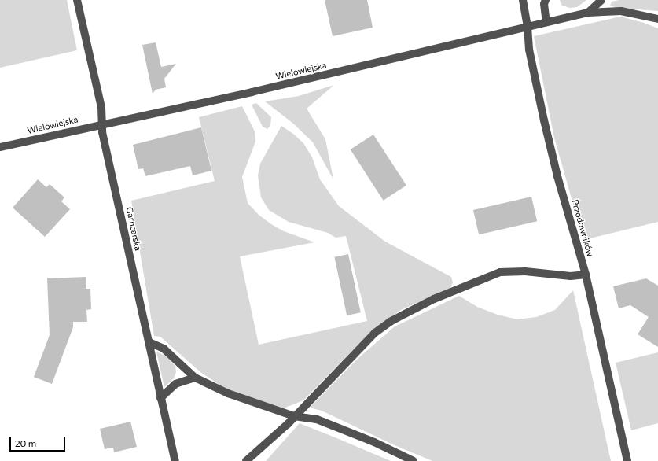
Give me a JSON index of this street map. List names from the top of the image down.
{
  "streets": {
    "street": ["Wielowiejska", "Przodowników", "Garncarska"]
  },
  "crossings": [
    ["Wielowiejska", "Przodowników"],
    ["Wielowiejska", "Garncarska"]
  ],
  "scale_bar": "20 m"
}
